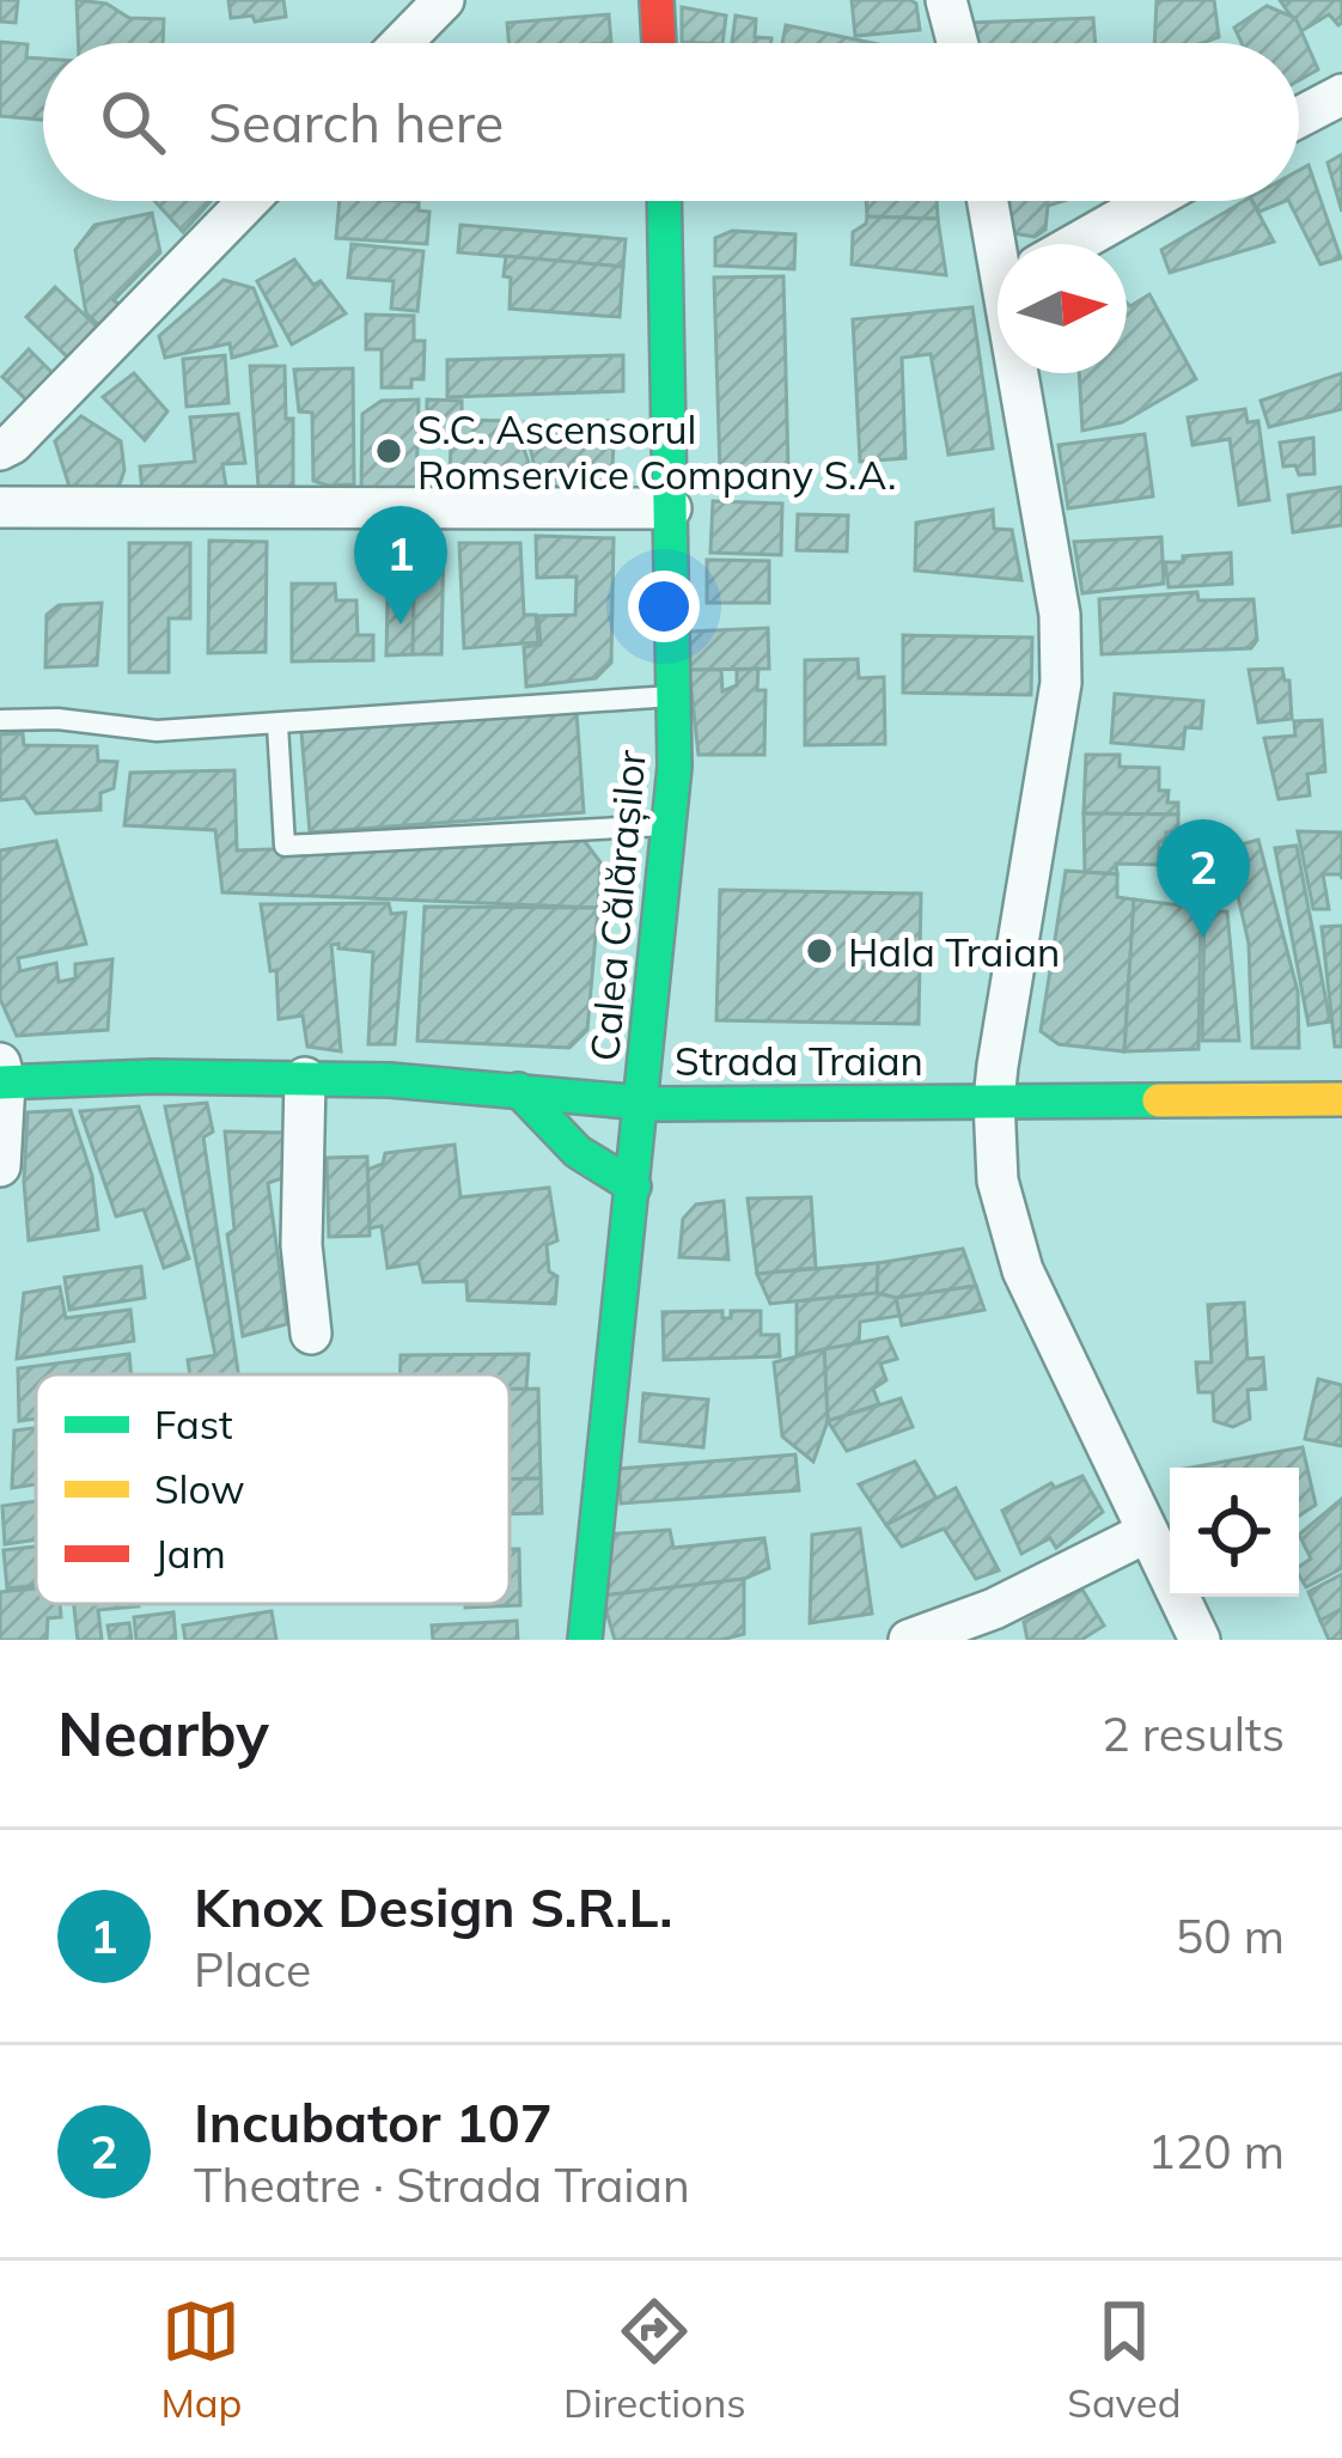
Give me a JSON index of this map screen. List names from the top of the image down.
{
  "streets": {
    "main road": ["Calea Călărașilor", "Strada Traian"]
  },
  "crossings": [
    ["Calea Călărașilor", "Strada Traian"]
  ],
  "places": ["S.C. Ascensorul Romservice Company S.A.", "Hala Traian"],
  "legend": ["Fast", "Slow", "Jam"],
  "north": "right",
  "page": {
    "search": "Search here",
    "pins": ["1", "2"],
    "heading": ["Nearby", "2 results"],
    "list": [
      {
        "mark": "1",
        "name": "Knox Design S.R.L.",
        "note": "Place",
        "value": "50 m"
      },
      {
        "mark": "2",
        "name": "Incubator 107",
        "note": "Theatre · Strada Traian",
        "value": "120 m"
      }
    ],
    "nav": ["Map", "Directions", "Saved"]
  }
}
